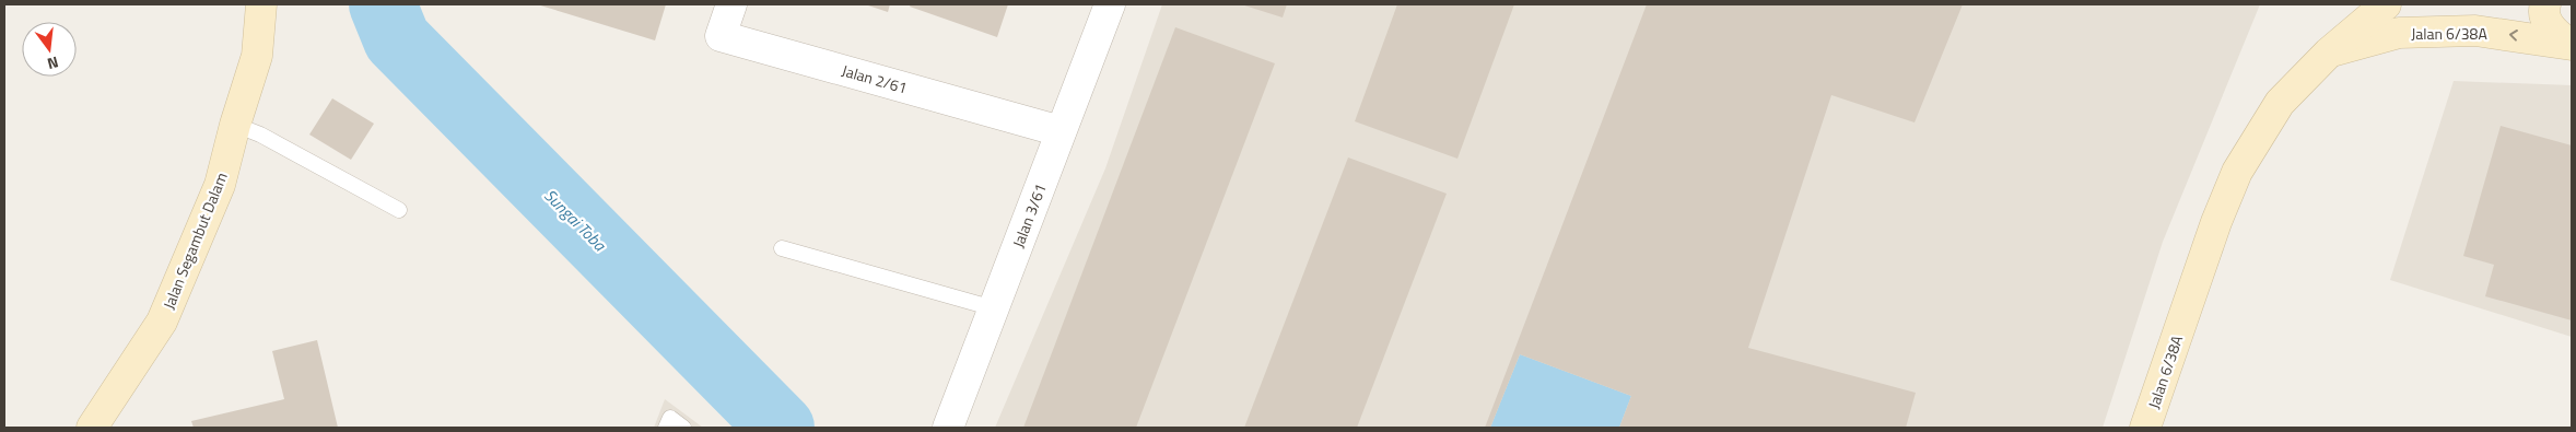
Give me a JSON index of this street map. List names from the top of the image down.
{
  "streets": {
    "street": [
      "Jalan 6/38A",
      "Jalan 2/61",
      "Jalan 3/61",
      "Jalan Segambut Dalam"
    ]
  },
  "crossings": [
    ["Jalan 2/61", "Jalan 3/61"]
  ],
  "water": ["Sungai Toba"],
  "north": "bottom"
}
